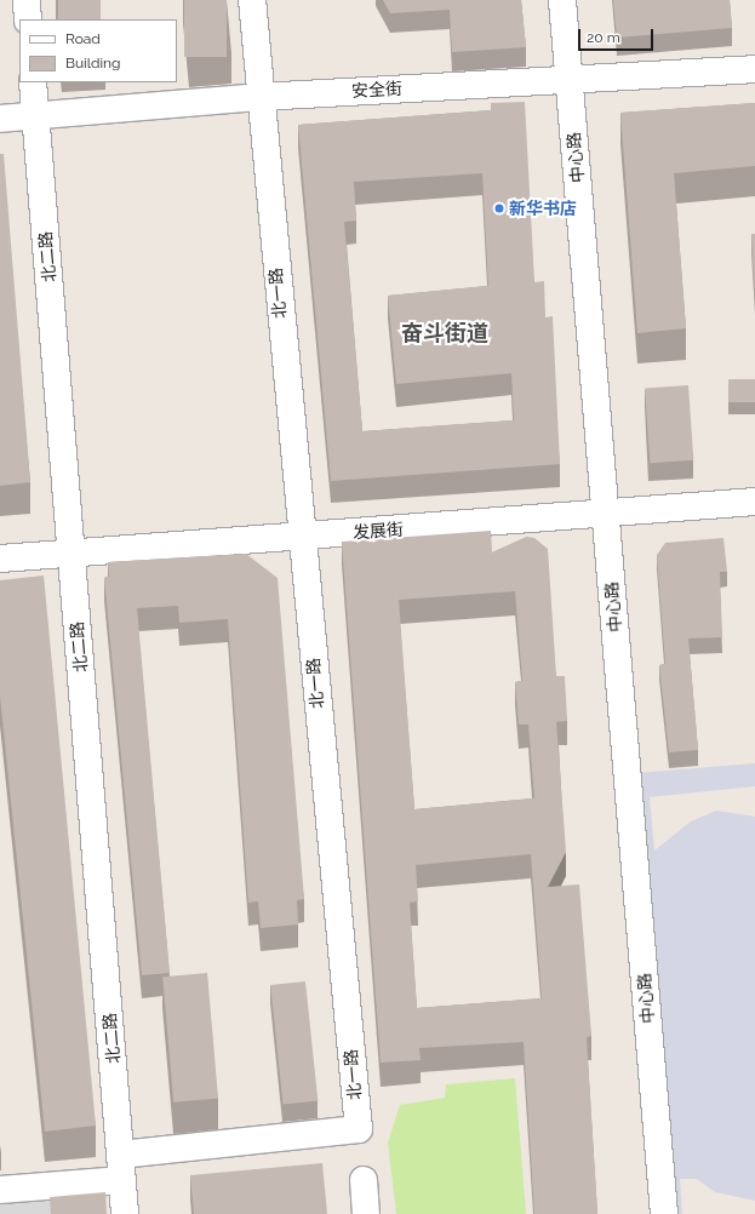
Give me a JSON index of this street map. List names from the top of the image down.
{
  "streets": {
    "street": [
      "安全街",
      "中心路",
      "北二路",
      "北一路",
      "发展街"
    ]
  },
  "crossings": [
    ["安全街", "中心路"],
    ["安全街", "北二路"],
    ["安全街", "北一路"],
    ["中心路", "发展街"],
    ["北二路", "北一路"],
    ["北二路", "发展街"],
    ["北一路", "发展街"]
  ],
  "districts": ["奋斗街道"],
  "places": ["新华书店"],
  "legend": ["Road", "Building"],
  "scale_bar": "20 m"
}
